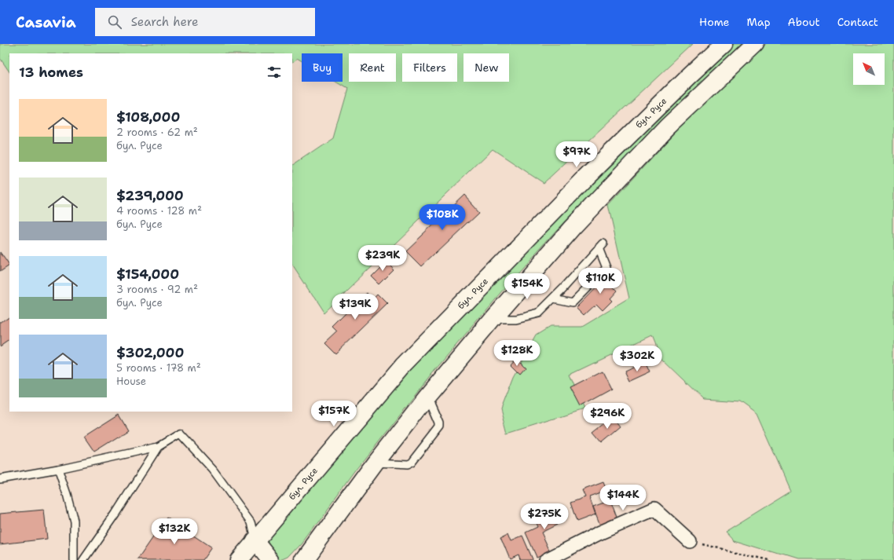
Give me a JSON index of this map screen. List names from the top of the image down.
{
  "streets": {
    "main road": ["бул. Русе"]
  },
  "north": "top left",
  "page": {
    "header": "Casavia",
    "search": "Search here",
    "nav": [
      "Home",
      "Map",
      "About",
      "Contact"
    ],
    "chip": [
      "Buy",
      "Rent",
      "Filters",
      "New"
    ],
    "heading": "13 homes",
    "list": [
      {
        "name": "$108,000",
        "note": "2 rooms · 62 m² · бул. Русе"
      },
      {
        "name": "$239,000",
        "note": "4 rooms · 128 m² · бул. Русе"
      },
      {
        "name": "$154,000",
        "note": "3 rooms · 92 m² · бул. Русе"
      },
      {
        "name": "$302,000",
        "note": "5 rooms · 178 m² · House"
      }
    ],
    "price": [
      "$97K",
      "$108K",
      "$239K",
      "$110K",
      "$154K",
      "$139K",
      "$128K",
      "$302K",
      "$157K",
      "$296K",
      "$144K",
      "$275K",
      "$132K"
    ]
  }
}
